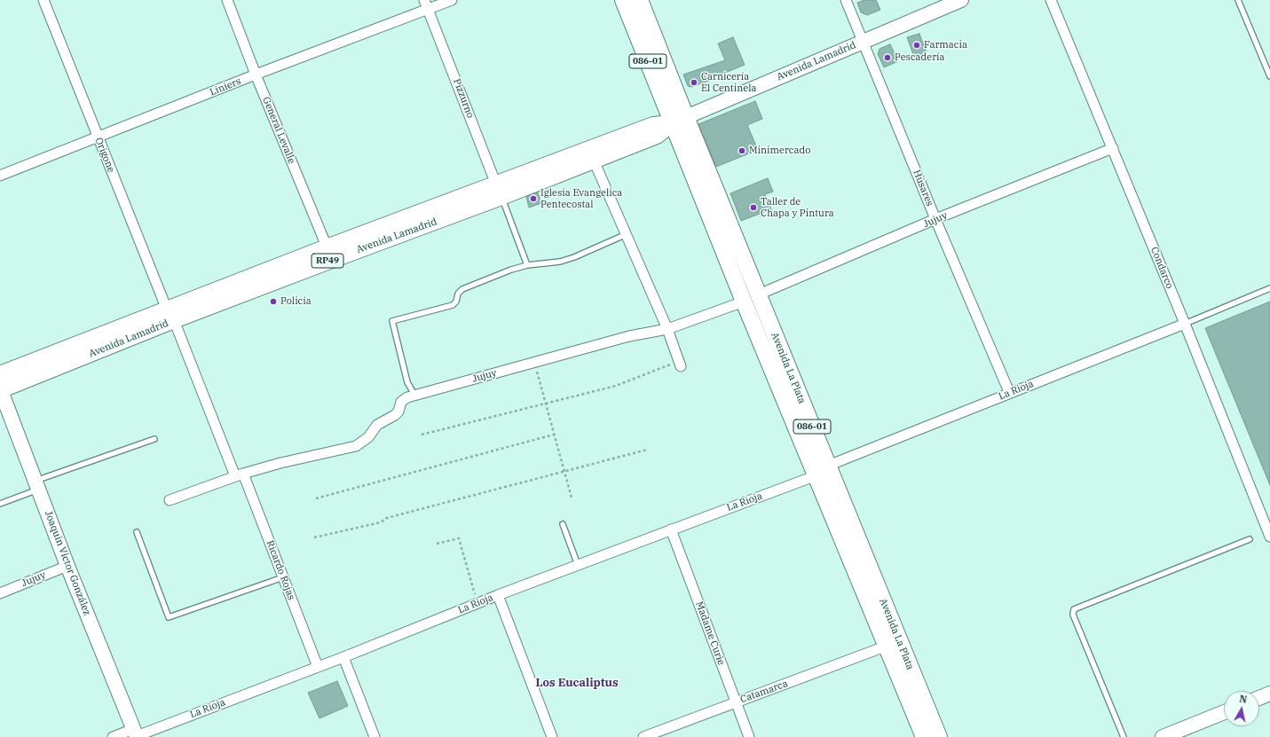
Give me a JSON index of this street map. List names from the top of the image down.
{
  "streets": {
    "main road": [
      "086-01",
      "Avenida Lamadrid",
      "RP49",
      "Avenida La Plata"
    ],
    "street": [
      "Liniers",
      "Pizzurno",
      "General Levalle",
      "Origone",
      "Húsares",
      "Jujuy",
      "Condarco",
      "La Rioja",
      "Joaquín Víctor González",
      "Ricardo Rojas",
      "Madame Curie",
      "Catamarca"
    ]
  },
  "crossings": [
    ["086-01", "Avenida Lamadrid"],
    ["086-01", "Avenida La Plata"],
    ["Avenida Lamadrid", "Pizzurno"],
    ["Avenida Lamadrid", "General Levalle"],
    ["Avenida Lamadrid", "Origone"],
    ["Avenida Lamadrid", "Húsares"],
    ["Avenida Lamadrid", "Avenida La Plata"],
    ["Avenida Lamadrid", "Joaquín Víctor González"],
    ["Avenida Lamadrid", "Ricardo Rojas"],
    ["Liniers", "Pizzurno"],
    ["Liniers", "General Levalle"],
    ["Liniers", "Origone"],
    ["Origone", "Ricardo Rojas"],
    ["Húsares", "Jujuy"],
    ["Húsares", "La Rioja"],
    ["Jujuy", "Condarco"],
    ["Jujuy", "Avenida La Plata"],
    ["Jujuy", "Joaquín Víctor González"],
    ["Jujuy", "Ricardo Rojas"],
    ["Condarco", "La Rioja"],
    ["Avenida La Plata", "La Rioja"],
    ["Avenida La Plata", "Catamarca"],
    ["La Rioja", "Joaquín Víctor González"],
    ["La Rioja", "Ricardo Rojas"],
    ["La Rioja", "Madame Curie"],
    ["Madame Curie", "Catamarca"]
  ],
  "districts": ["Los Eucaliptus"],
  "places": [
    "Farmacia",
    "Pescadería",
    "Carnicería El Centinela",
    "Minimercado",
    "Iglesia Evangelica Pentecostal",
    "Taller de Chapa y Pintura",
    "Policía"
  ],
  "north": "top"
}
